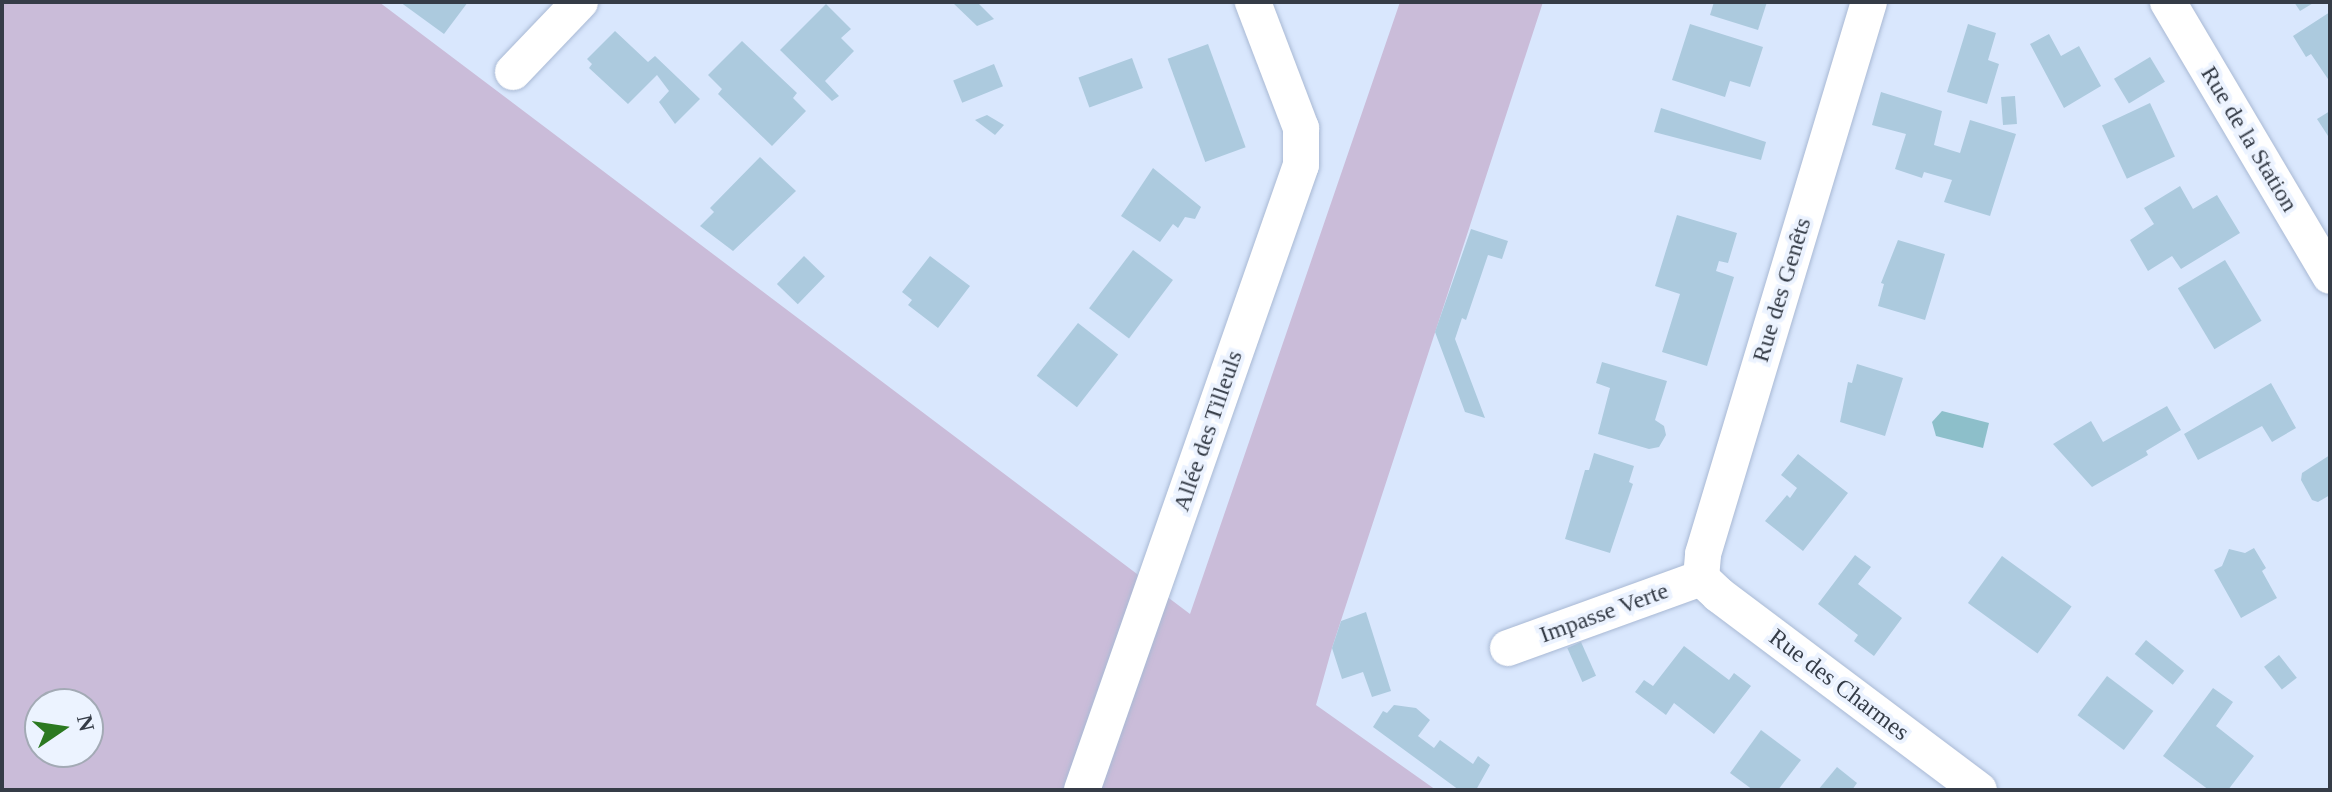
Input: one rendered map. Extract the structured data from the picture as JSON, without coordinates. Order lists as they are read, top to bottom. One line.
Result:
{"streets":{"street":["Rue de la Station","Rue des Genêts","Allée des Tilleuls","Impasse Verte","Rue des Charmes"]},"crossings":[["Rue des Genêts","Impasse Verte"],["Rue des Genêts","Rue des Charmes"],["Impasse Verte","Rue des Charmes"]],"north":"right"}
